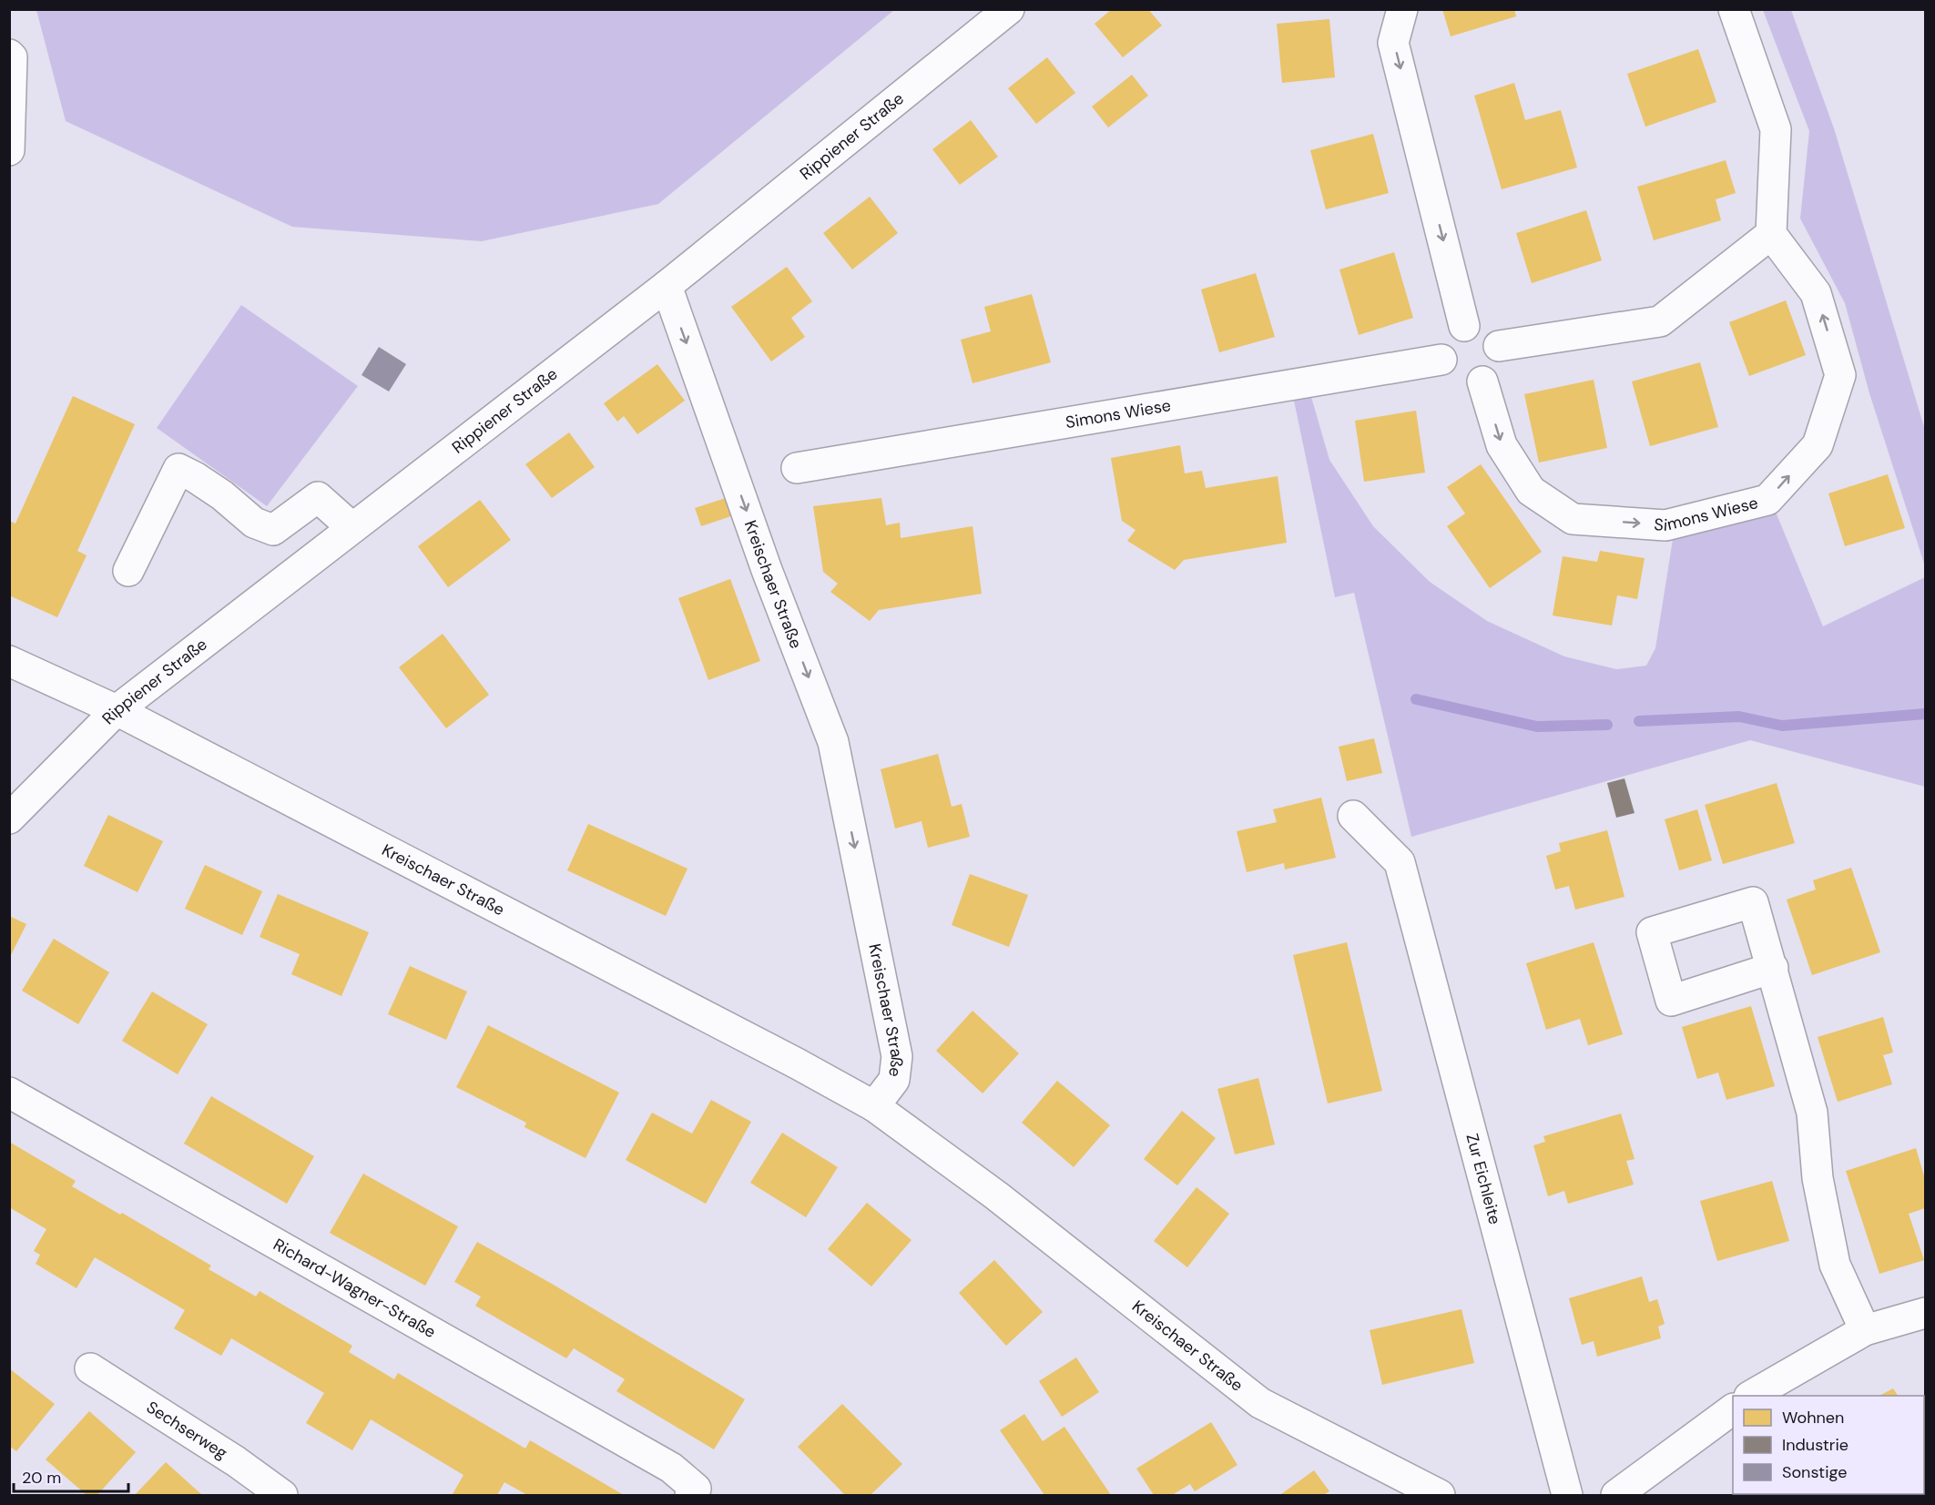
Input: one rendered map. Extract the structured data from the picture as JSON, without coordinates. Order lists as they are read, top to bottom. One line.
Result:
{"streets":{"street":["Rippiener Straße","Simons Wiese","Kreischaer Straße","Zur Eichleite","Richard-Wagner-Straße","Sechserweg"]},"crossings":[["Rippiener Straße","Kreischaer Straße"]],"legend":["Wohnen","Industrie","Sonstige"],"scale_bar":"20 m"}
